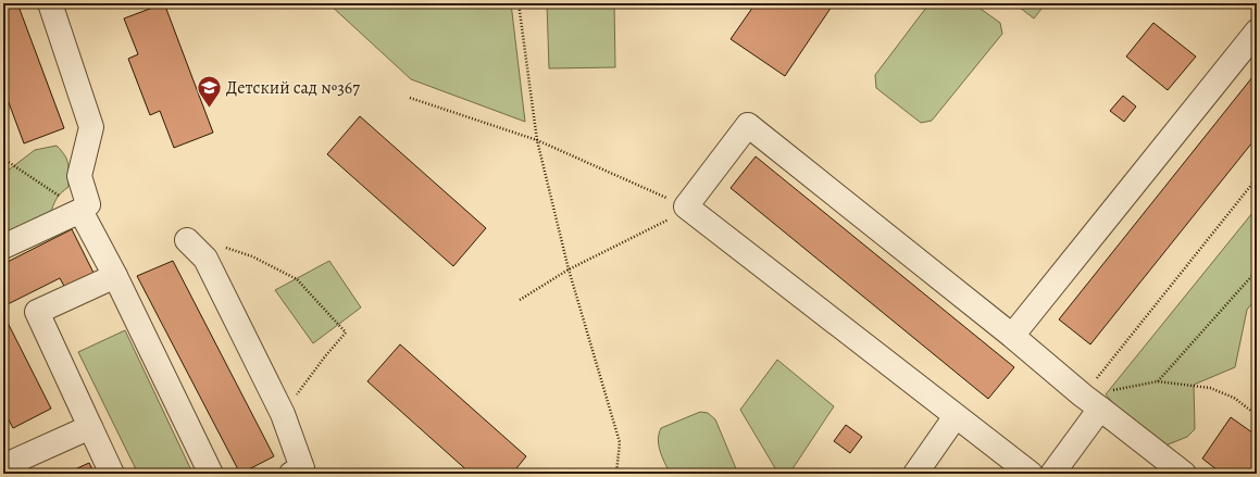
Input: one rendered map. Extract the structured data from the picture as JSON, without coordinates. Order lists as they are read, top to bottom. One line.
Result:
{"places":{"school or university":["Детский сад №367"]}}
